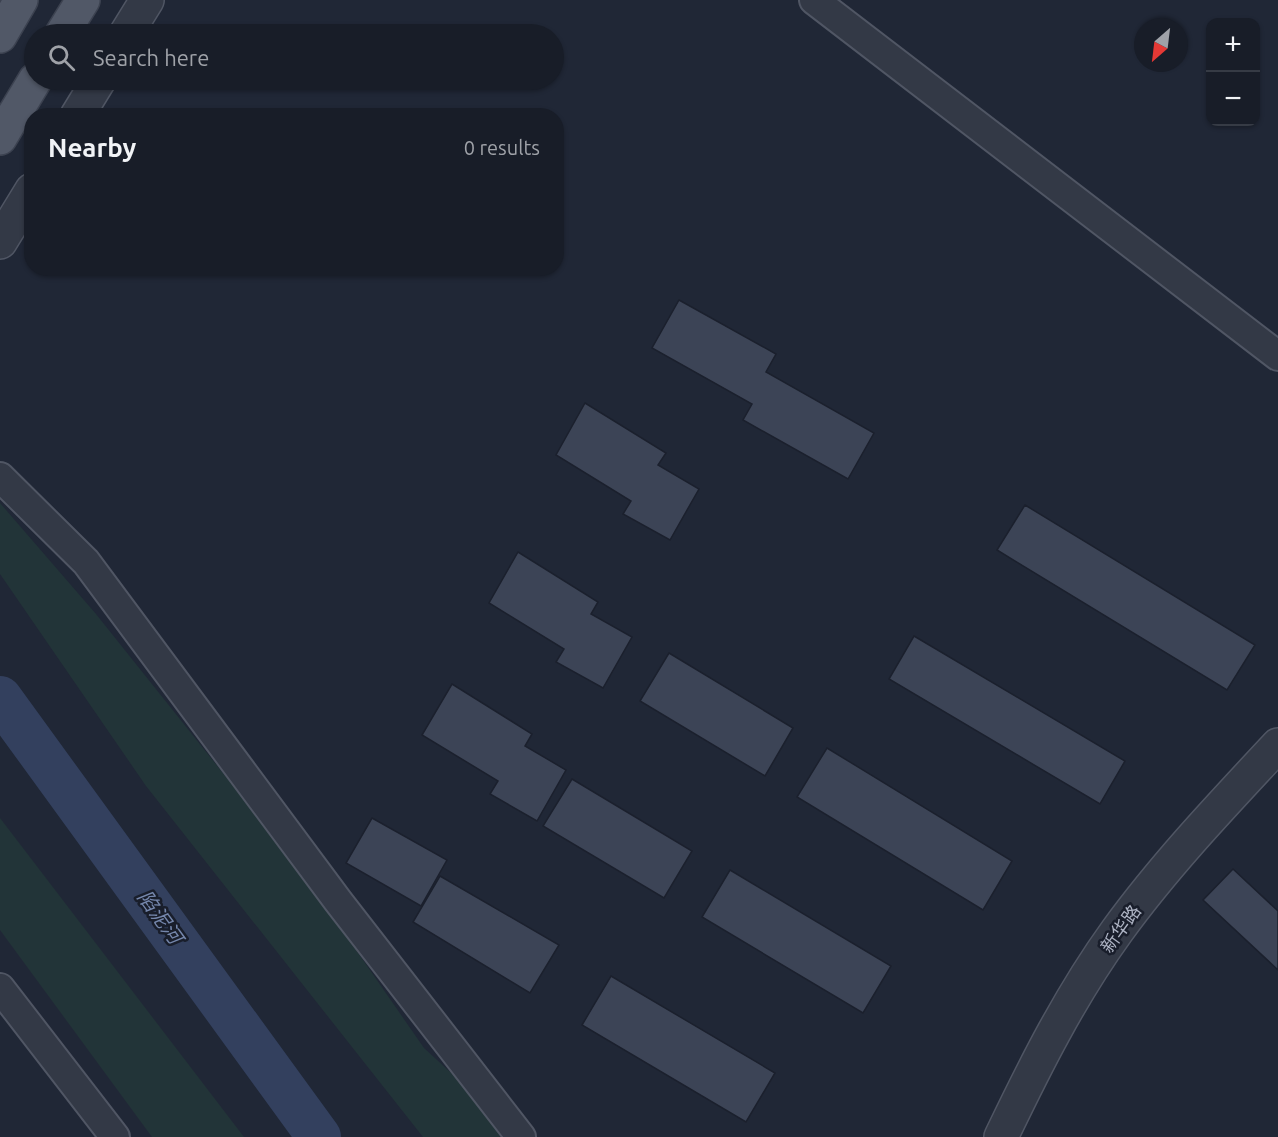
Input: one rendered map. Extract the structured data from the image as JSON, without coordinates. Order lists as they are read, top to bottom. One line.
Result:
{"streets":{"street":["新华路"]},"water":["陷泥河"],"north":"bottom left","page":{"map_buttons":["+","−"],"search":"Search here","heading":["Nearby","0 results"]}}
